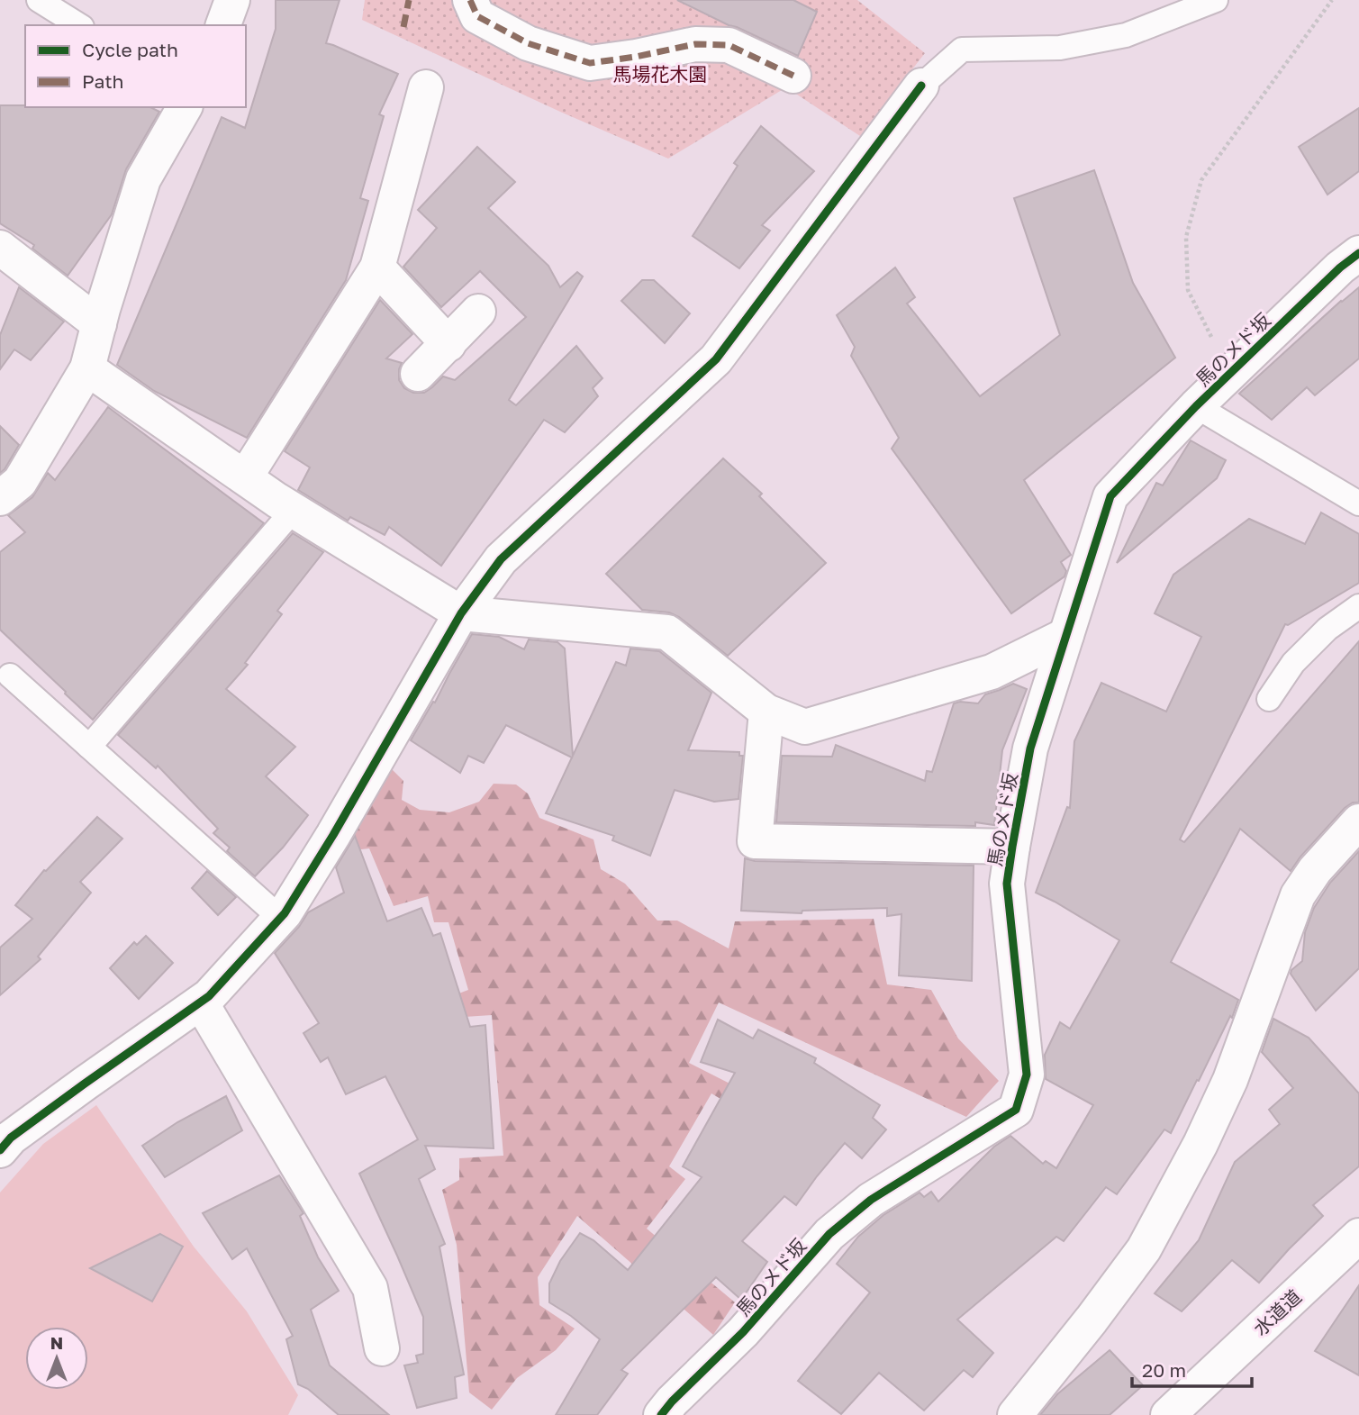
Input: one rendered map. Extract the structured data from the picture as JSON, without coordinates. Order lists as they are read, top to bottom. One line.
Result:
{"streets":{"street":["馬のメド坂","水道道"]},"parks":["馬場花木園"],"legend":["Cycle path","Path"],"scale_bar":"20 m","north":"top"}
